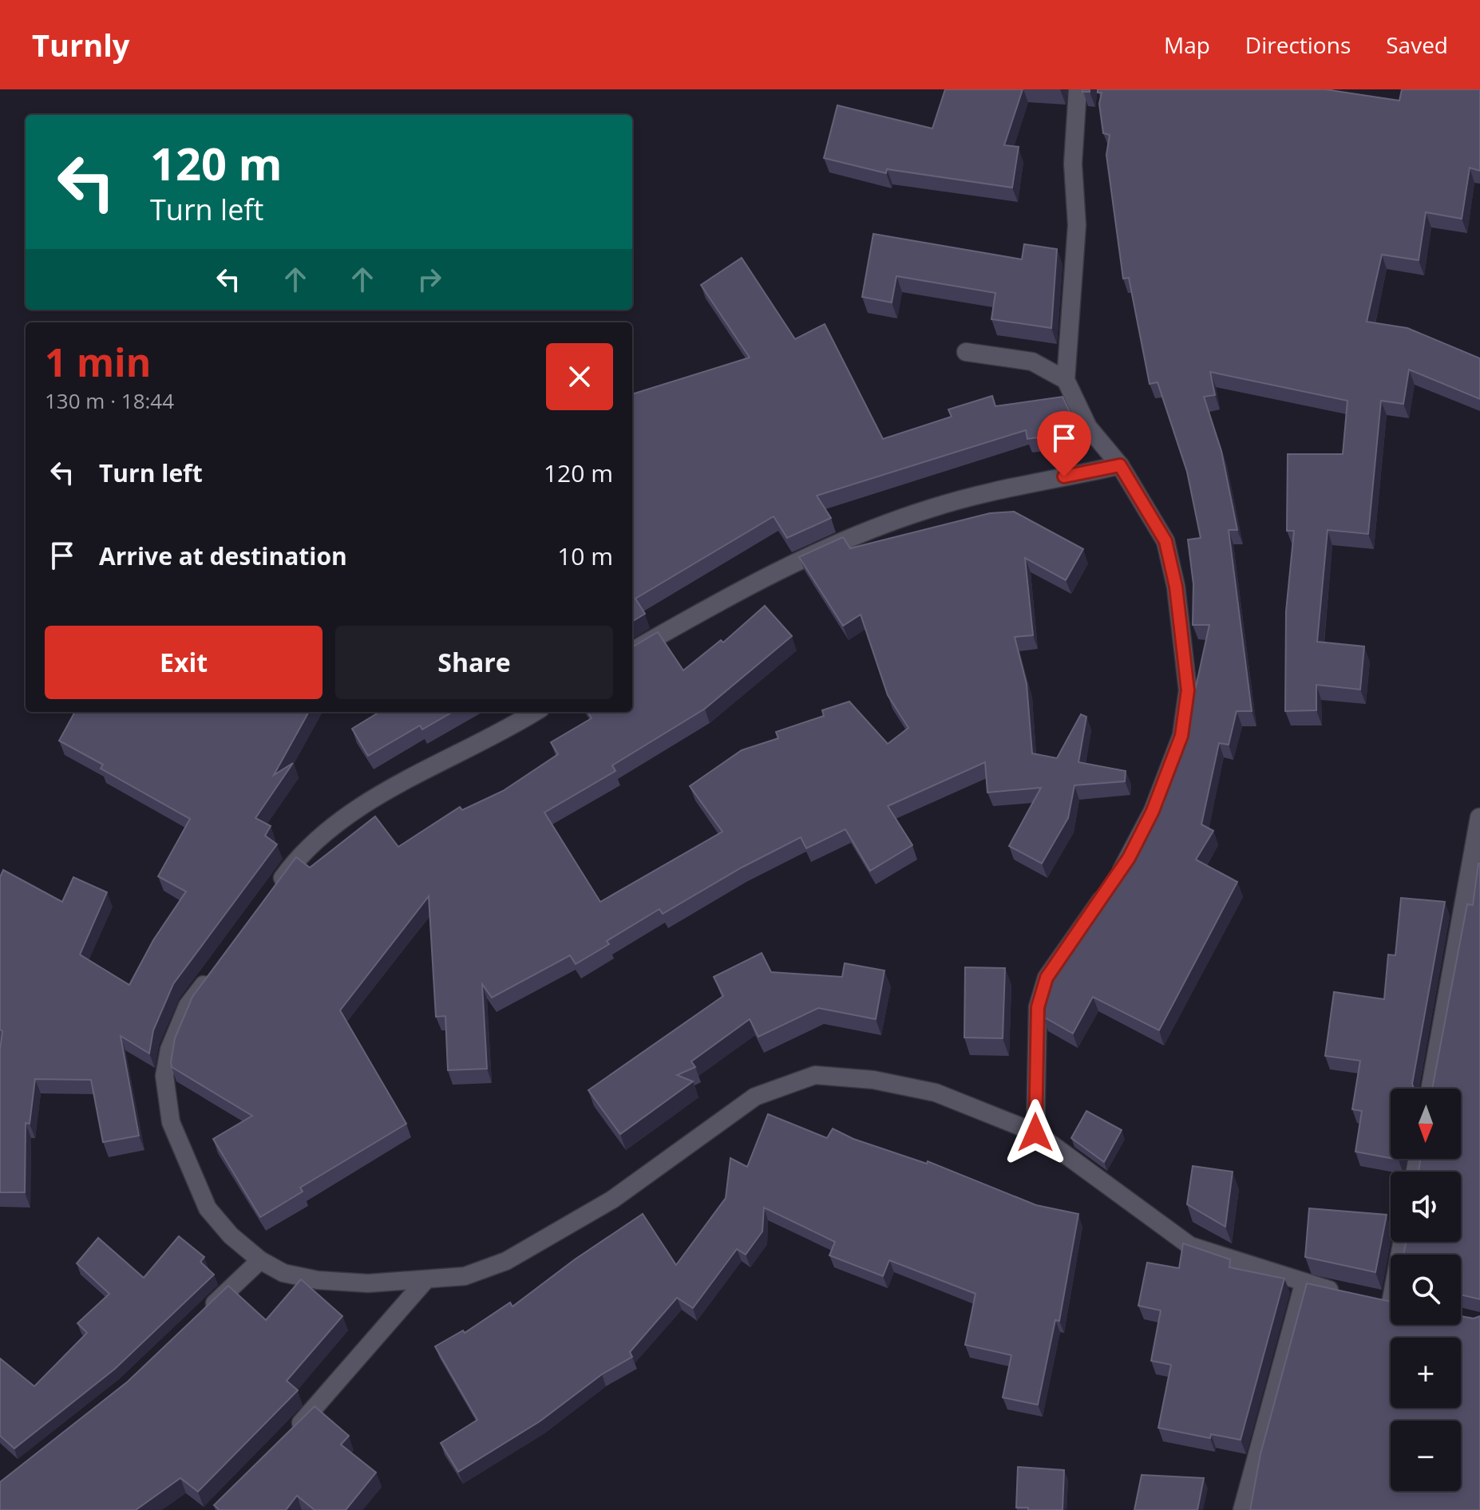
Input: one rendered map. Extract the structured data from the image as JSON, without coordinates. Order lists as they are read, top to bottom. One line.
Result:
{"north":"bottom","page":{"header":"Turnly","nav":["Map","Directions","Saved"],"turn":["120 m","Turn left"],"heading":["1 min","130 m · 18:44"],"list":[{"name":"Turn left","value":"120 m"},{"name":"Arrive at destination","value":"10 m"}],"buttons":["Exit","Share"],"map_buttons":["+","−"]}}
